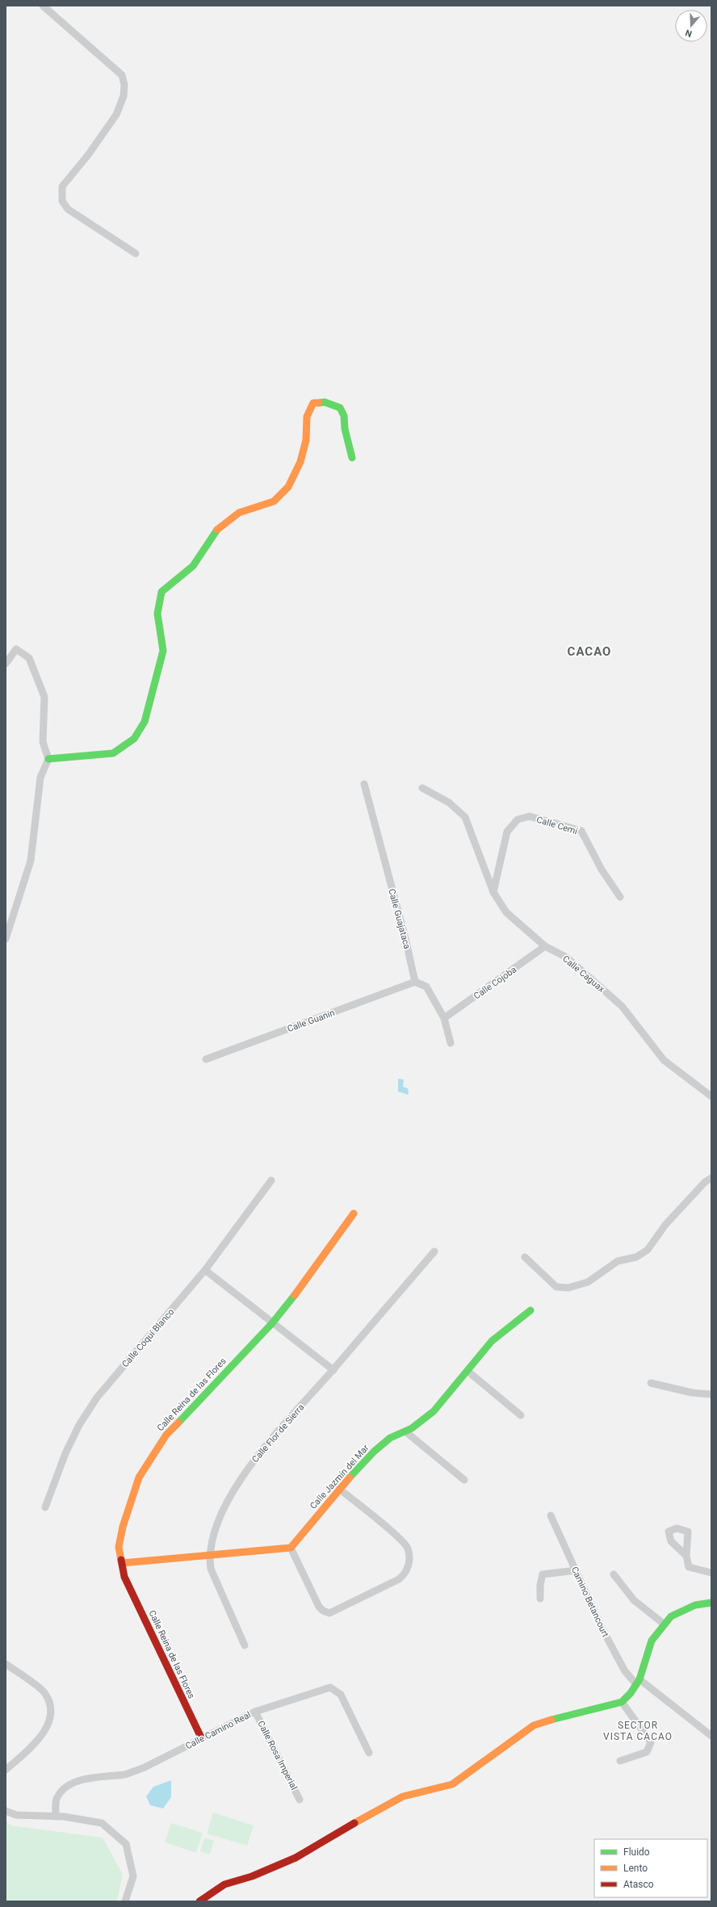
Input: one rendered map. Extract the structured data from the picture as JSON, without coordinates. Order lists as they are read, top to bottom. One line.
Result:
{"streets":{"street":["Calle Cemí","Calle Guajataca","Calle Caguax","Calle Cojoba","Calle Guanín","Calle Coquí Blanco","Calle Reina de las Flores","Calle Flor de Sierra","Calle Jazmín del Mar","Camino Betancourt","Calle Camino Real","Calle Rosa Imperial"]},"crossings":[["Calle Cemí","Calle Caguax"],["Calle Guajataca","Calle Guanín"],["Calle Caguax","Calle Cojoba"],["Calle Reina de las Flores","Calle Camino Real"],["Calle Camino Real","Calle Rosa Imperial"]],"districts":["CACAO","SECTOR VISTA CACAO"],"legend":["Fluido","Lento","Atasco"],"north":"bottom"}
